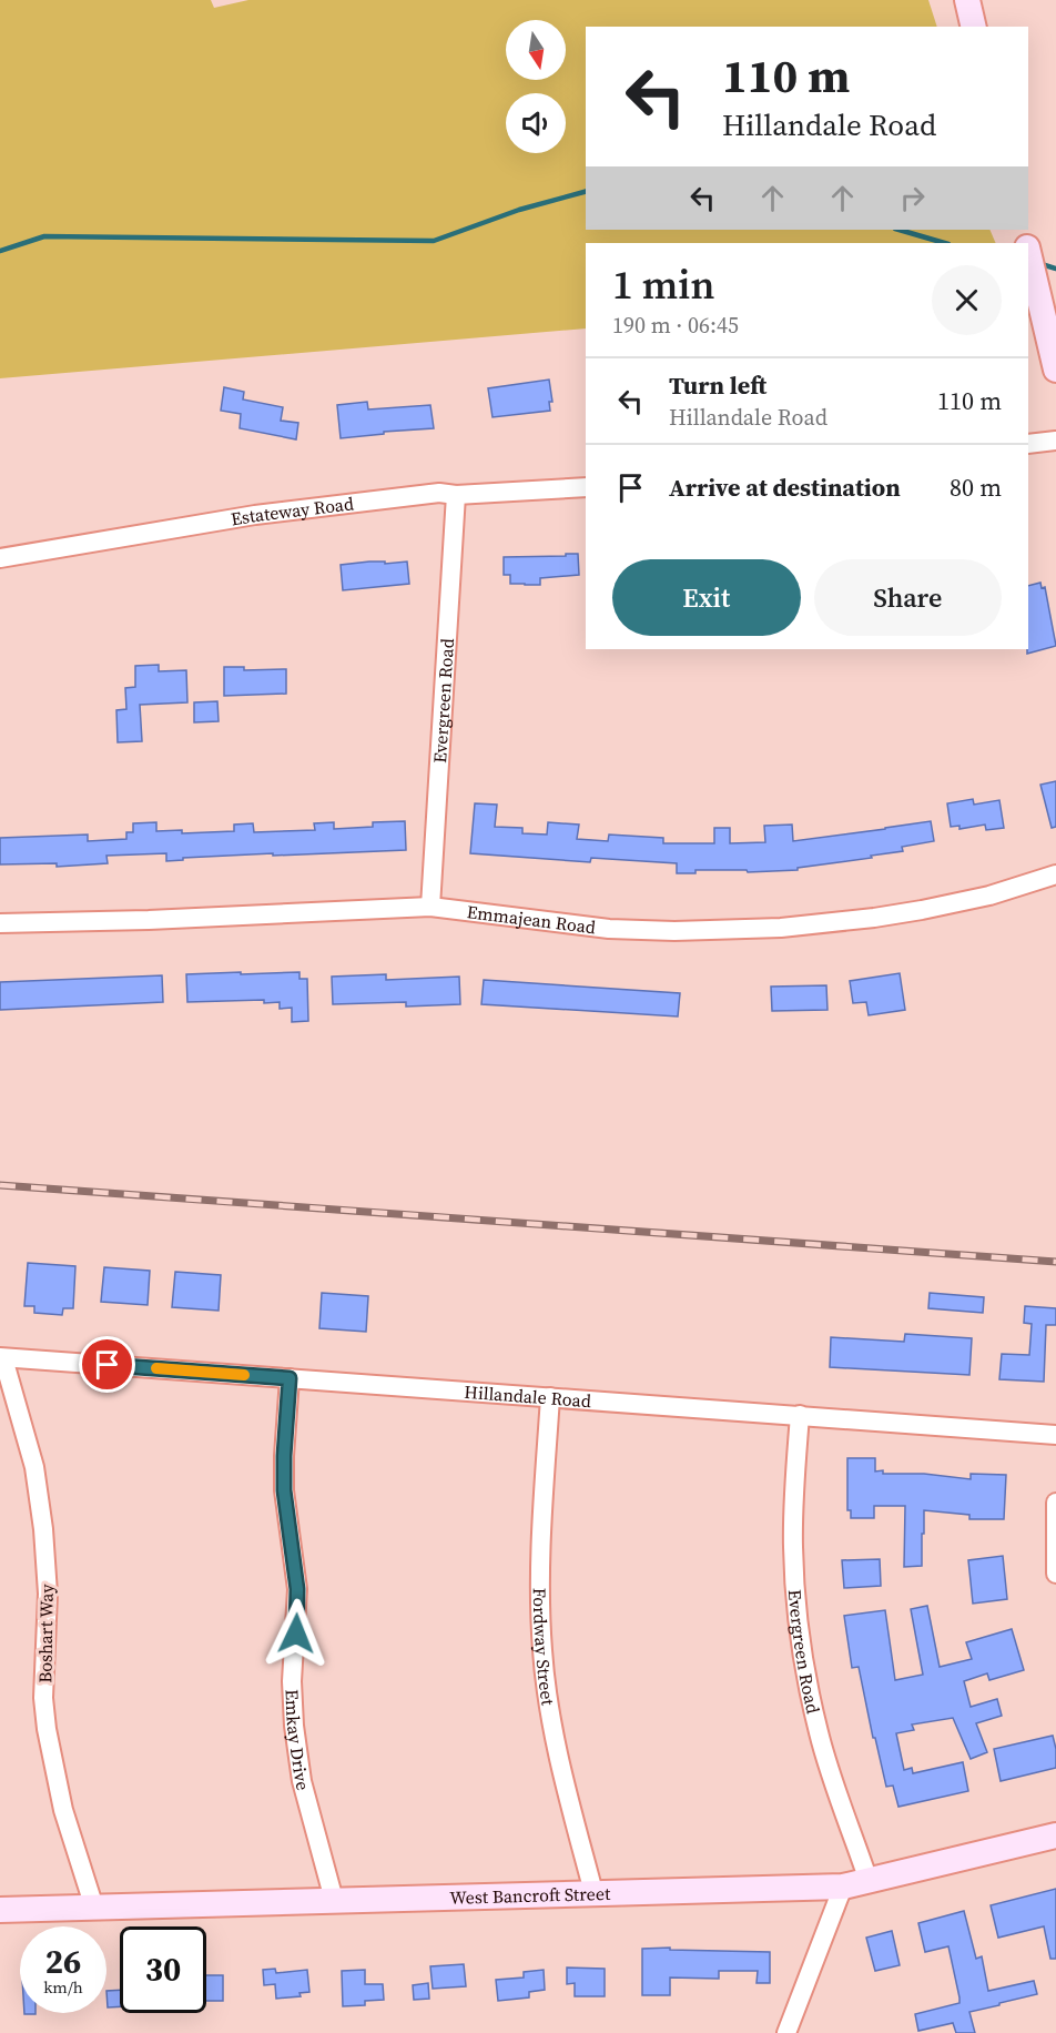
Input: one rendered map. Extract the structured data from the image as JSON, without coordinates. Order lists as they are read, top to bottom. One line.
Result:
{"streets":{"main road":["West Bancroft Street"],"street":["Estateway Road","Evergreen Road","Emmajean Road","Hillandale Road","Boshart Way","Fordway Street","Emkay Drive"]},"crossings":[["Estateway Road","Evergreen Road"],["Evergreen Road","Emmajean Road"],["Evergreen Road","Hillandale Road"],["Evergreen Road","West Bancroft Street"],["Hillandale Road","Boshart Way"],["Hillandale Road","Fordway Street"],["Hillandale Road","Emkay Drive"],["Boshart Way","West Bancroft Street"],["Fordway Street","West Bancroft Street"],["Emkay Drive","West Bancroft Street"]],"north":"bottom","page":{"turn":["110 m","Hillandale Road"],"heading":["1 min","190 m · 06:45"],"list":[{"name":"Turn left","note":"Hillandale Road","value":"110 m"},{"name":"Arrive at destination","value":"80 m"}],"buttons":["Exit","Share"],"speed":"26 km/h","limit":"30"}}
